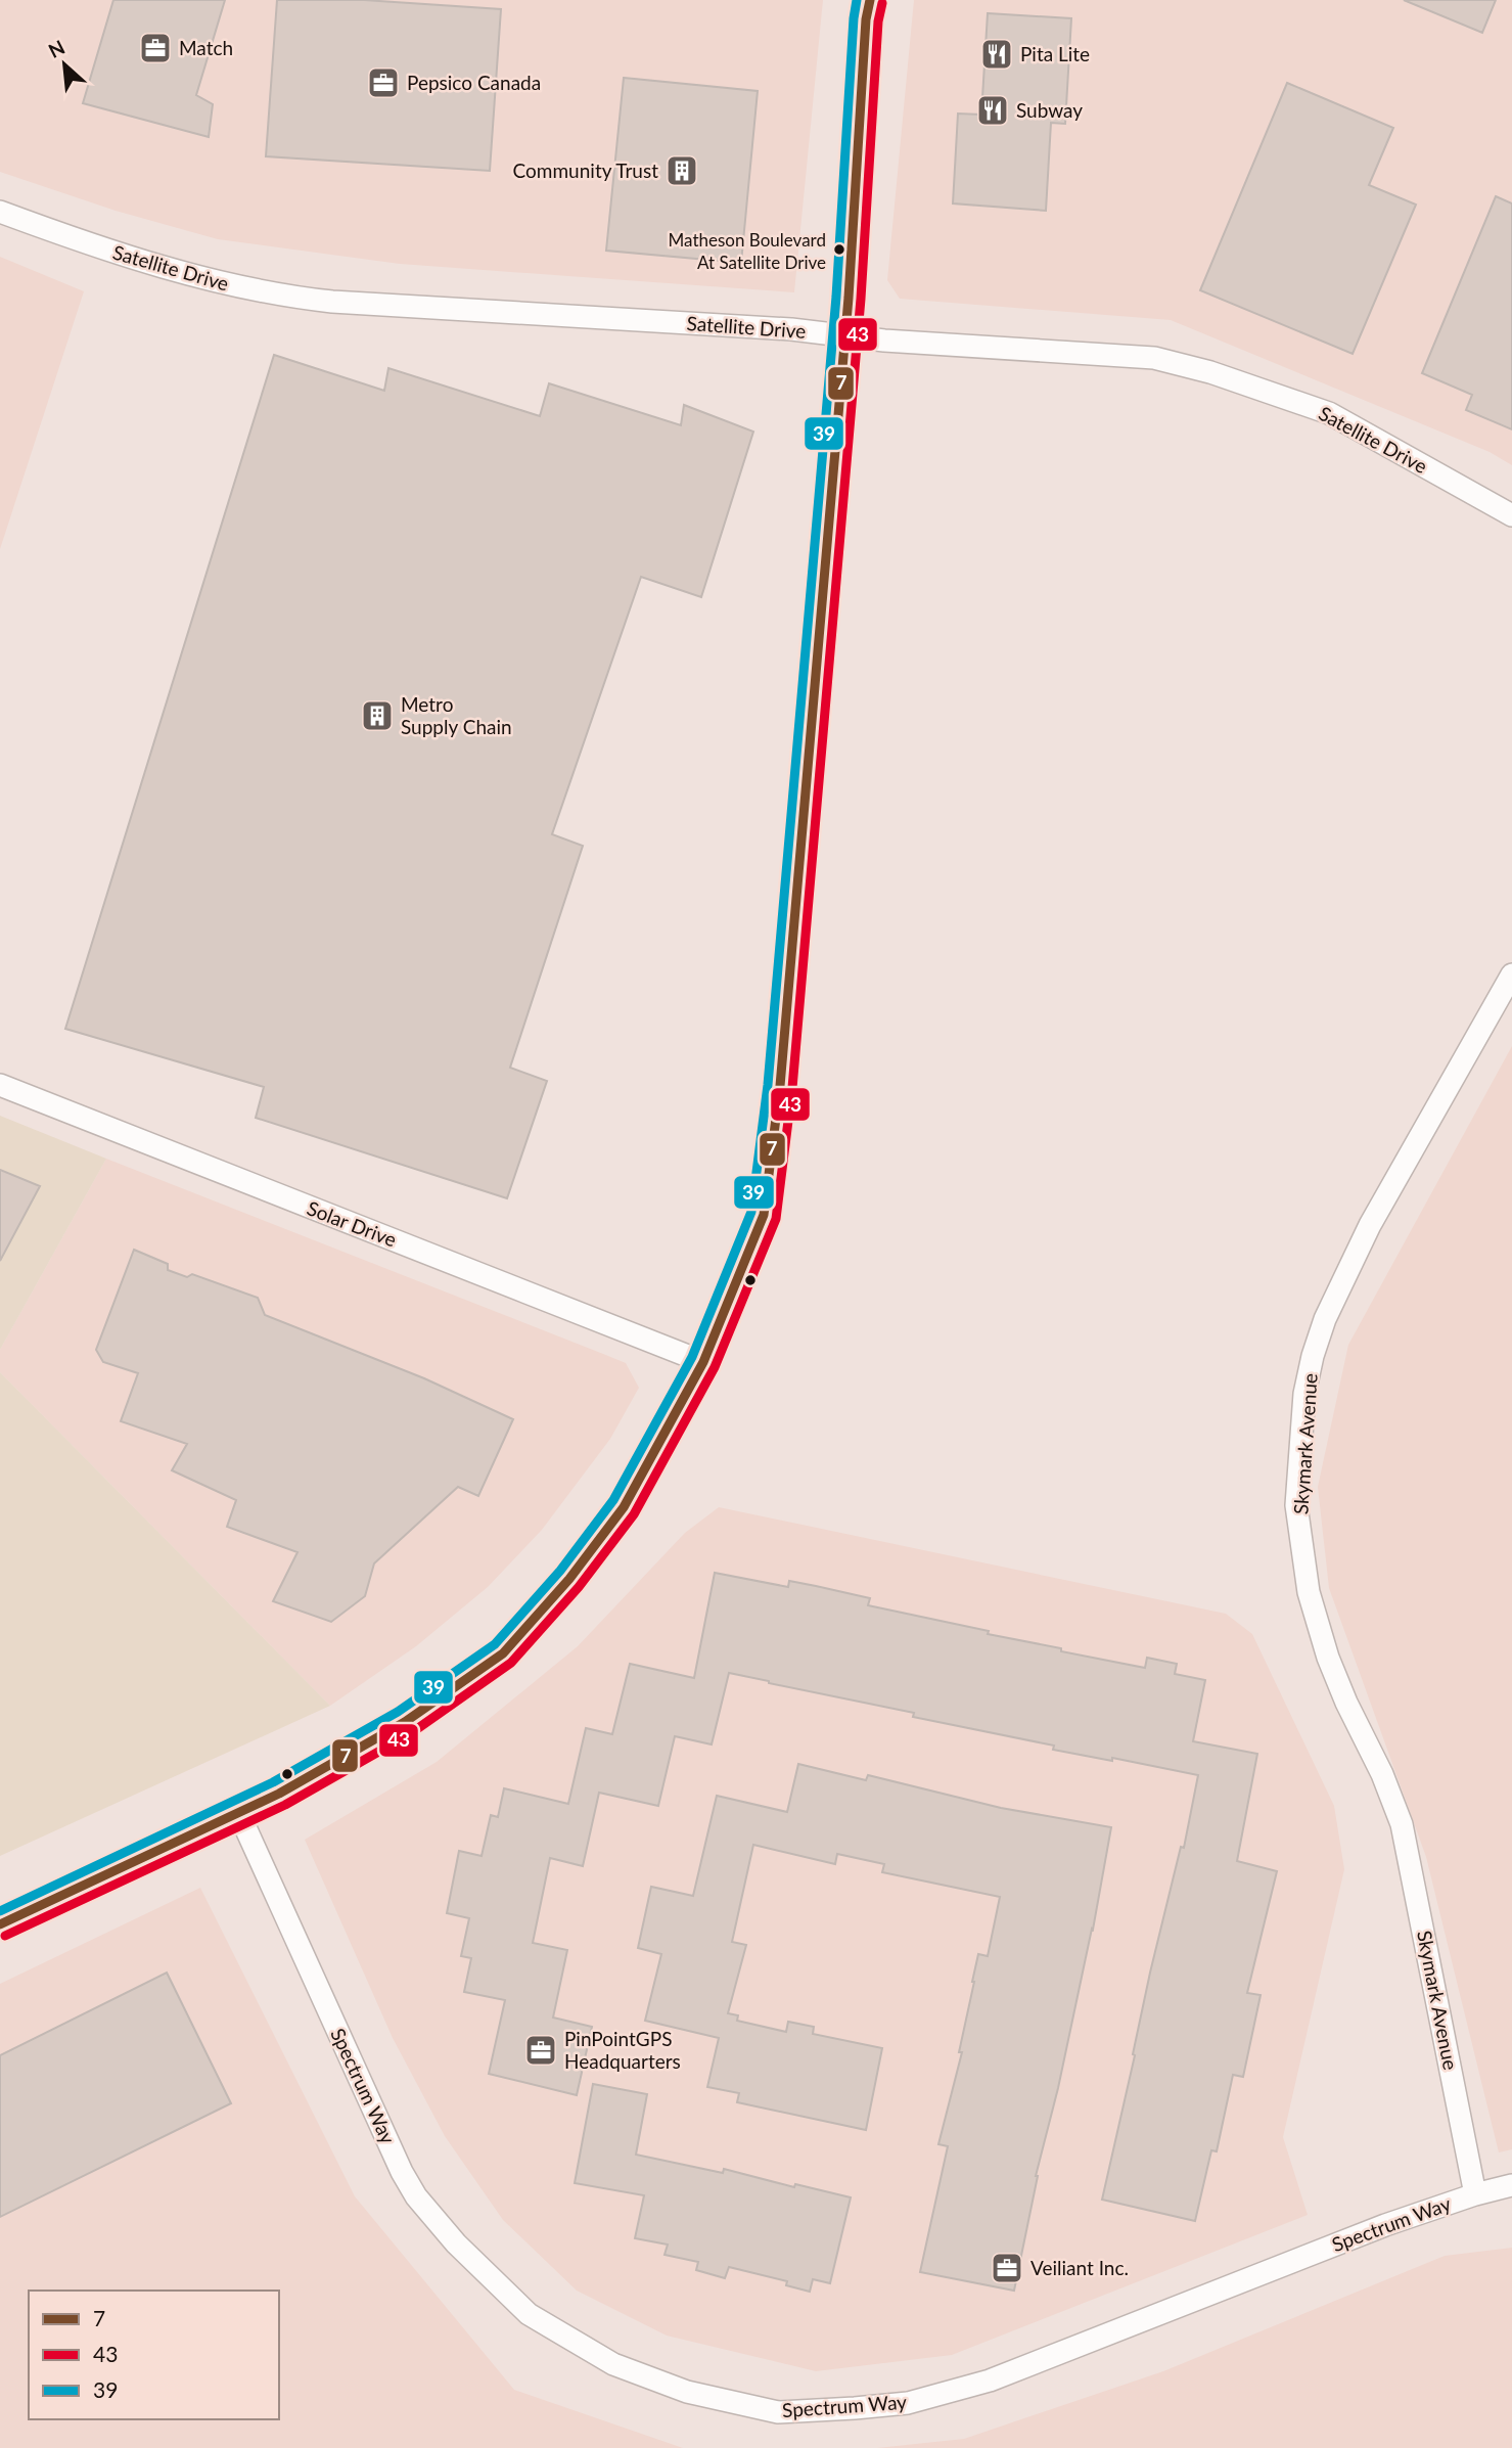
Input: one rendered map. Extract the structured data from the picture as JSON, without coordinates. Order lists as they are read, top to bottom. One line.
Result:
{"streets":{"street":["Satellite Drive","Solar Drive","Skymark Avenue","Spectrum Way"]},"crossings":[["Skymark Avenue","Spectrum Way"]],"places":{"office":["Match","Pepsico Canada","PinPointGPS Headquarters","Veiliant Inc."],"restaurant":["Pita Lite","Subway"],"building":["Community Trust","Metro Supply Chain"],"other":["Matheson Boulevard At Satellite Drive"]},"lines":["transit line 7","transit line 39","transit line 43"],"legend":["7","43","39"],"north":"top left"}
